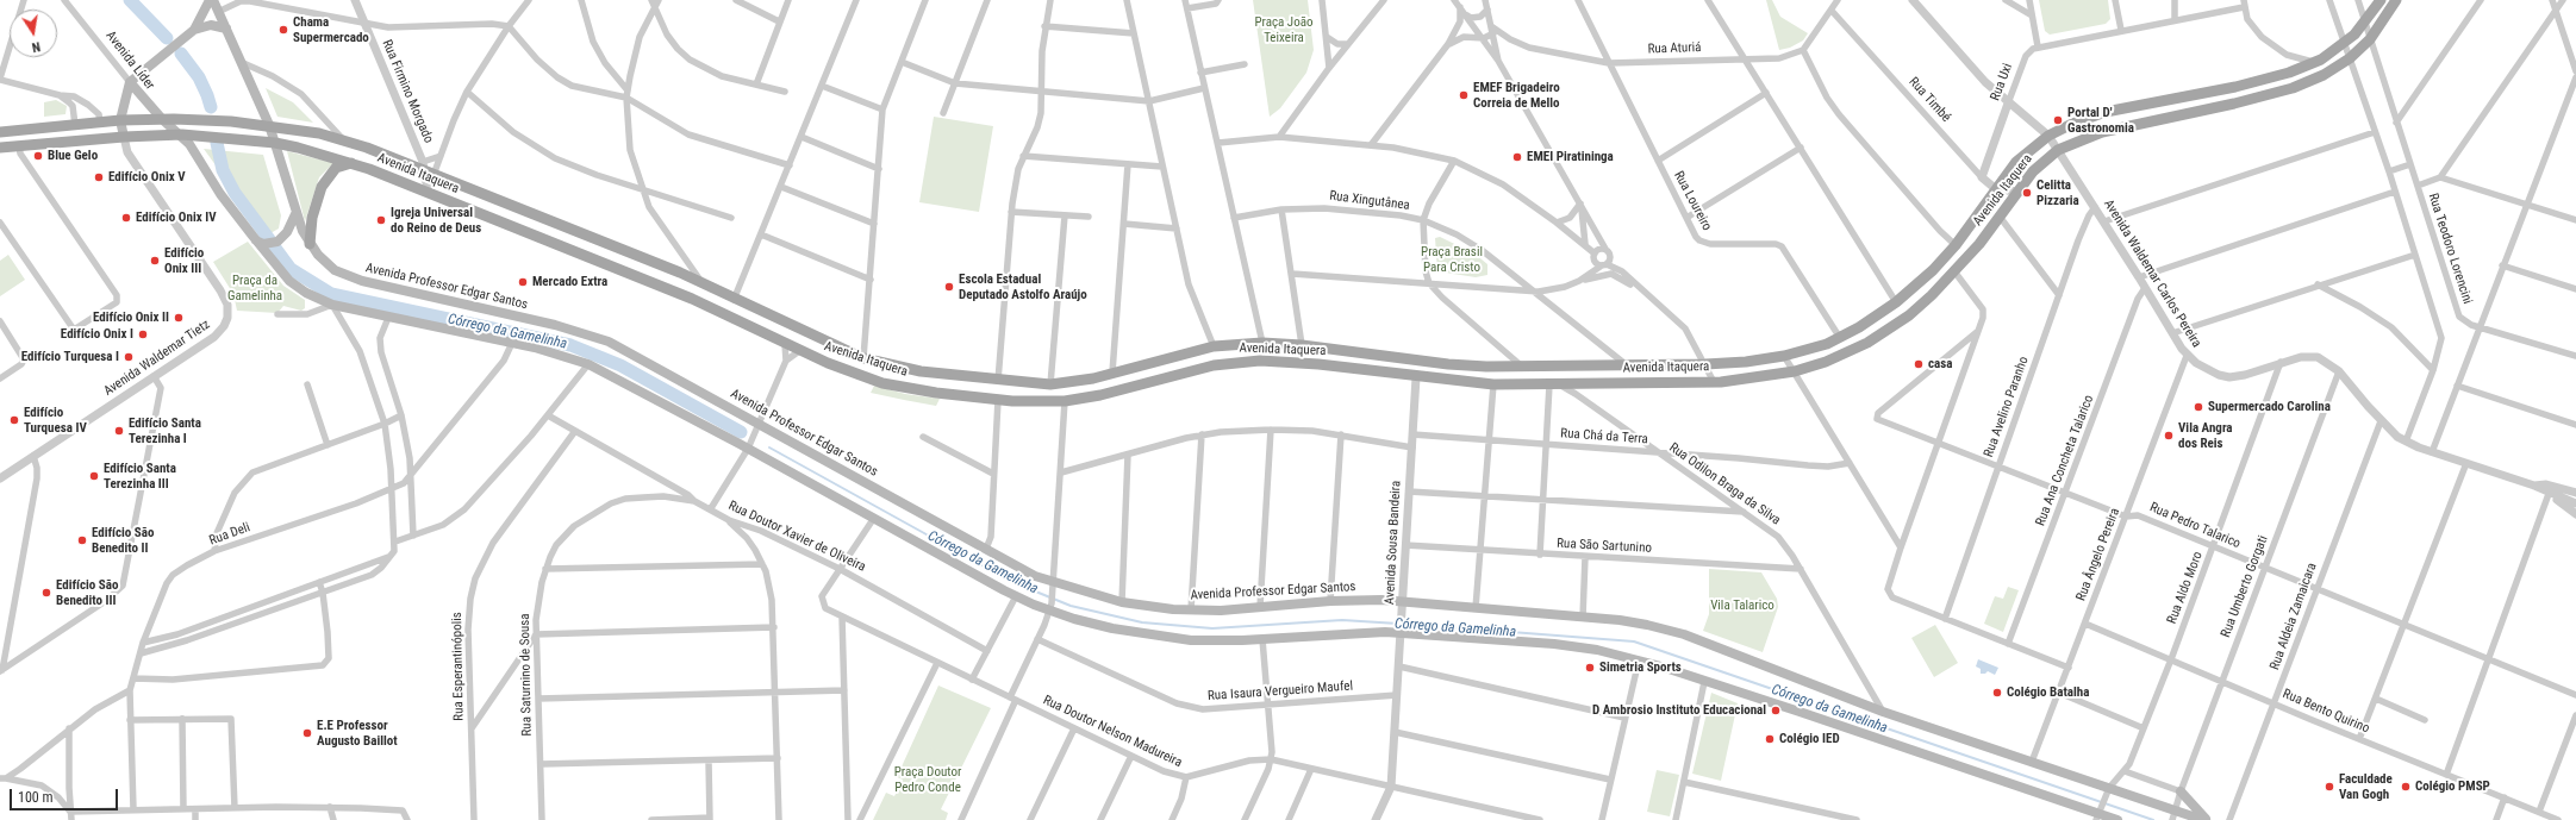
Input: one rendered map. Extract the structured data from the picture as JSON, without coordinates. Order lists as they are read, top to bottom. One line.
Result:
{"streets":{"main road":["Avenida Líder","Avenida Itaquera","Avenida Professor Edgar Santos","Avenida Waldemar Tietz"],"street":["Rua Aturiá","Rua Uxi","Rua Firmino Morgado","Rua Timbé","Rua Xingutânea","Rua Loureiro","Rua Teodoro Lorencini","Avenida Waldemar Carlos Pereira","Rua Avelino Paranho","Rua Chá da Terra","Rua Ana Concheta Talarico","Rua Odilon Braga da Silva","Rua Pedro Talarico","Rua Deli","Rua Doutor Xavier de Oliveira","Avenida Sousa Bandeira","Rua São Sartunino","Rua Ângelo Pereira","Rua Umberto Gorgati","Rua Aldo Moro","Rua Aldeia Zamaicara","Rua Esperantinópolis","Rua Saturnino de Sousa","Rua Isaura Vergueiro Maufel","Rua Bento Quirino","Rua Doutor Nelson Madureira"]},"crossings":[["Rua Aturiá","Rua Loureiro"],["Avenida Líder","Avenida Itaquera"],["Rua Uxi","Rua Timbé"],["Rua Uxi","Avenida Waldemar Carlos Pereira"],["Rua Firmino Morgado","Avenida Itaquera"],["Rua Timbé","Avenida Itaquera"],["Avenida Itaquera","Rua Xingutânea"],["Avenida Itaquera","Rua Loureiro"],["Avenida Itaquera","Rua Teodoro Lorencini"],["Avenida Itaquera","Avenida Waldemar Carlos Pereira"],["Avenida Itaquera","Avenida Professor Edgar Santos"],["Avenida Itaquera","Avenida Waldemar Tietz"],["Avenida Itaquera","Rua Odilon Braga da Silva"],["Avenida Itaquera","Avenida Sousa Bandeira"],["Avenida Waldemar Carlos Pereira","Rua Avelino Paranho"],["Avenida Waldemar Carlos Pereira","Rua Ana Concheta Talarico"],["Avenida Waldemar Carlos Pereira","Rua Ângelo Pereira"],["Avenida Waldemar Carlos Pereira","Rua Umberto Gorgati"],["Avenida Waldemar Carlos Pereira","Rua Aldo Moro"],["Avenida Waldemar Carlos Pereira","Rua Aldeia Zamaicara"],["Avenida Professor Edgar Santos","Rua Odilon Braga da Silva"],["Avenida Professor Edgar Santos","Avenida Sousa Bandeira"],["Avenida Professor Edgar Santos","Rua Ângelo Pereira"],["Avenida Professor Edgar Santos","Rua Umberto Gorgati"],["Avenida Professor Edgar Santos","Rua Aldo Moro"],["Rua Avelino Paranho","Rua Pedro Talarico"],["Rua Chá da Terra","Rua Odilon Braga da Silva"],["Rua Chá da Terra","Avenida Sousa Bandeira"],["Rua Ana Concheta Talarico","Rua Pedro Talarico"],["Rua Odilon Braga da Silva","Rua São Sartunino"],["Rua Pedro Talarico","Rua Ângelo Pereira"],["Rua Pedro Talarico","Rua Umberto Gorgati"],["Rua Pedro Talarico","Rua Aldo Moro"],["Rua Pedro Talarico","Rua Aldeia Zamaicara"],["Rua Doutor Xavier de Oliveira","Rua Esperantinópolis"],["Rua Doutor Xavier de Oliveira","Rua Saturnino de Sousa"],["Rua Doutor Xavier de Oliveira","Rua Doutor Nelson Madureira"],["Avenida Sousa Bandeira","Rua São Sartunino"],["Avenida Sousa Bandeira","Rua Isaura Vergueiro Maufel"],["Avenida Sousa Bandeira","Rua Doutor Nelson Madureira"],["Rua Ângelo Pereira","Rua Bento Quirino"],["Rua Umberto Gorgati","Rua Bento Quirino"],["Rua Aldo Moro","Rua Bento Quirino"],["Rua Aldeia Zamaicara","Rua Bento Quirino"]],"water":["Córrego da Gamelinha"],"parks":["Praça João Teixeira","Praça Brasil Para Cristo","Praça da Gamelinha","Vila Talarico","Praça Doutor Pedro Conde"],"places":["Chama Supermercado","EMEF Brigadeiro Correia de Mello","Portal D' Gastronomia","Blue Gelo","EMEI Piratininga","Edifício Onix V","Celitta Pizzaria","Edifício Onix IV","Igreja Universal do Reino de Deus","Edifício Onix III","Mercado Extra","Escola Estadual Deputado Astolfo Araújo","Edifício Onix II","Edifício Onix I","Edifício Turquesa I","casa","Supermercado Carolina","Edifício Turquesa IV","Edifício Santa Terezinha I","Vila Angra dos Reis","Edifício Santa Terezinha III","Edifício São Benedito II","Edifício São Benedito III","Simetria Sports","Colégio Batalha","D Ambrosio Instituto Educacional","E.E Professor Augusto Baillot","Colégio IED","Faculdade Van Gogh","Colégio PMSP"],"scale_bar":"100 m","north":"bottom"}
